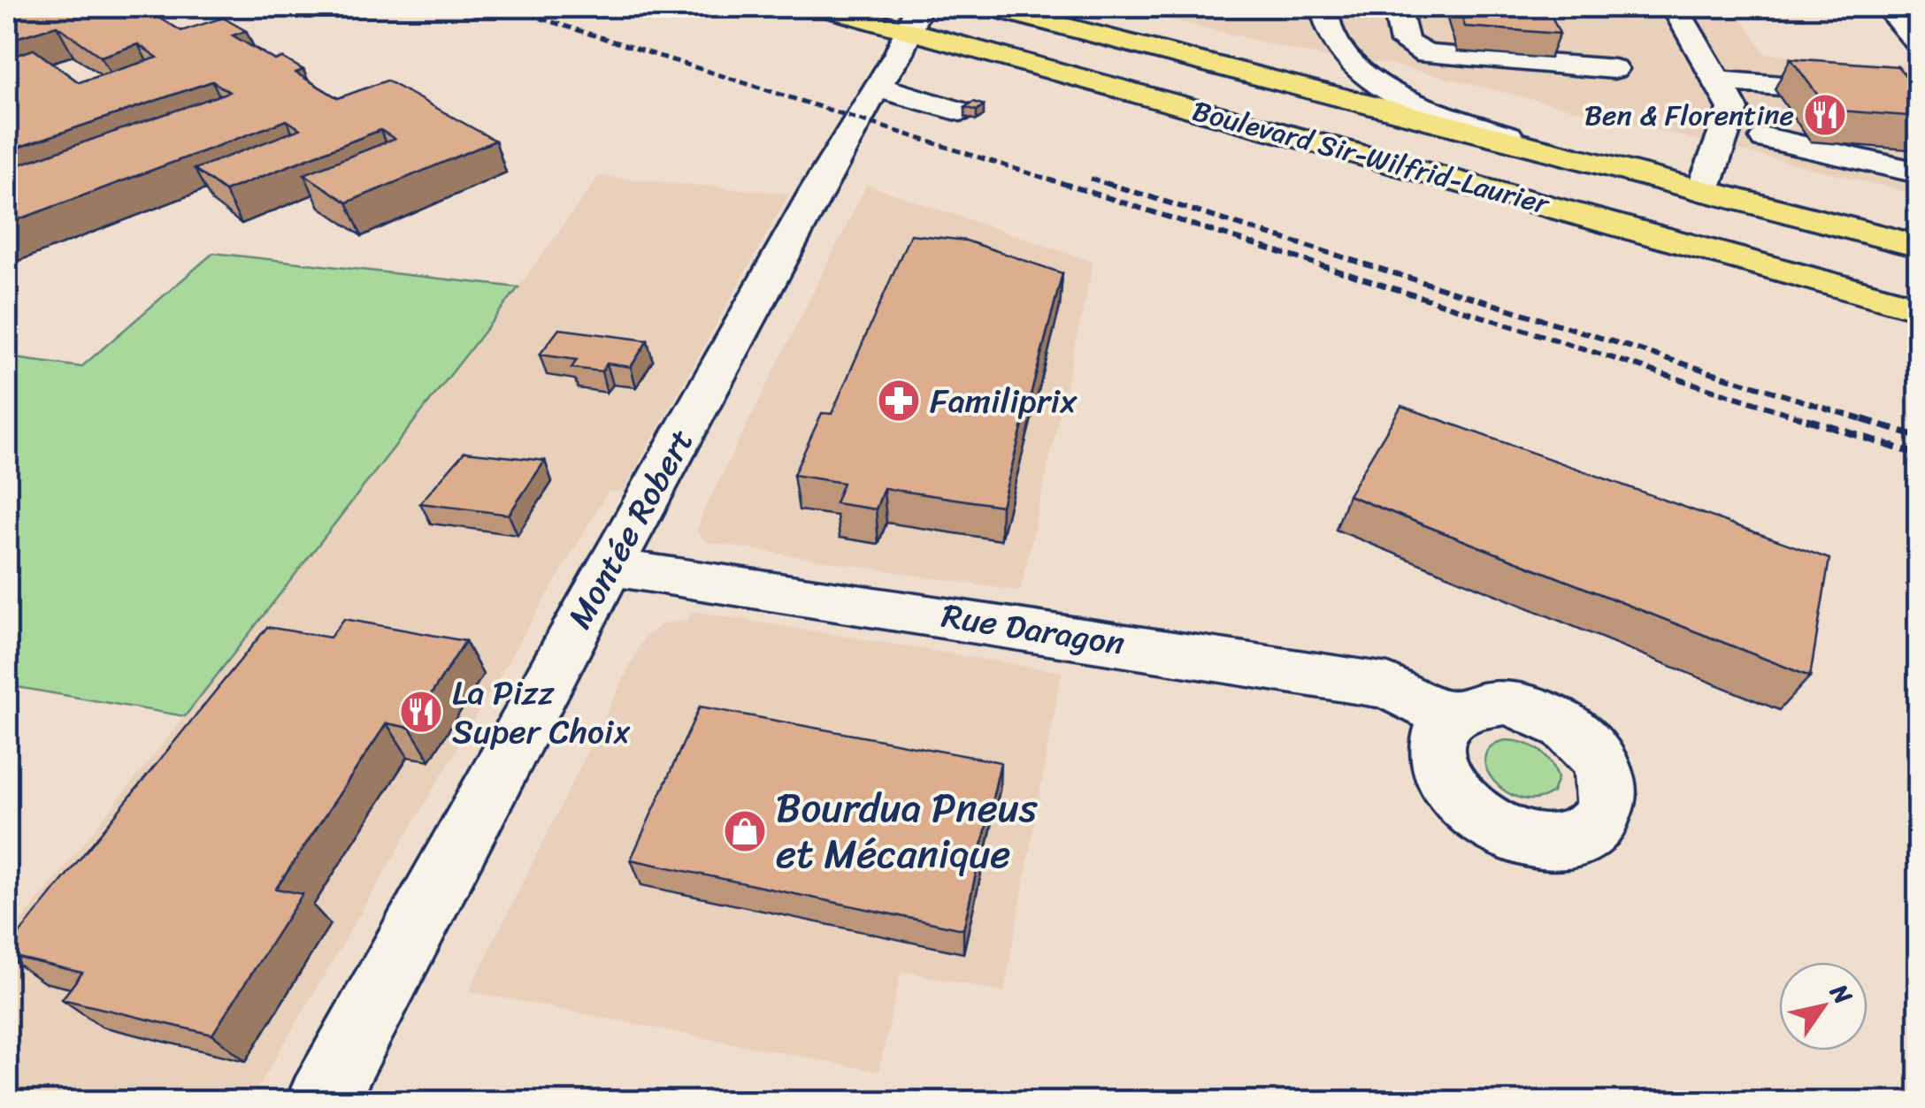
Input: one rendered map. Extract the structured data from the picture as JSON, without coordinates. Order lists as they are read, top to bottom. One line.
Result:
{"streets":{"main road":["Boulevard Sir-Wilfrid-Laurier"],"street":["Montée Robert","Rue Daragon"]},"crossings":[["Boulevard Sir-Wilfrid-Laurier","Montée Robert"],["Montée Robert","Rue Daragon"]],"places":{"restaurant":["Ben & Florentine","La Pizz Super Choix"],"pharmacy":["Familiprix"],"shop":["Bourdua Pneus et Mécanique"]},"north":"top right"}
